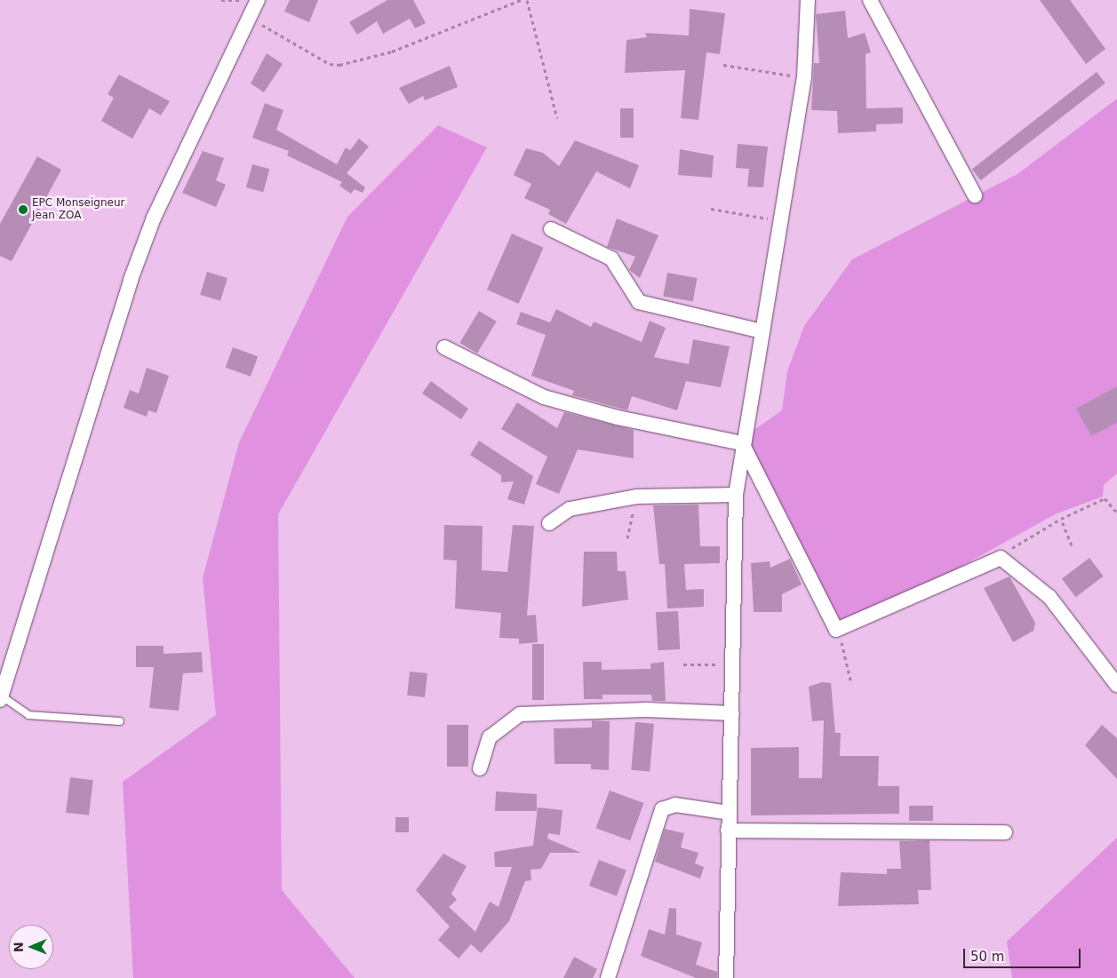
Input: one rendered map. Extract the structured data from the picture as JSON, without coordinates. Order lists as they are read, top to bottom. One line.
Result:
{"places":["EPC Monseigneur Jean ZOA"],"scale_bar":"50 m","north":"left"}
